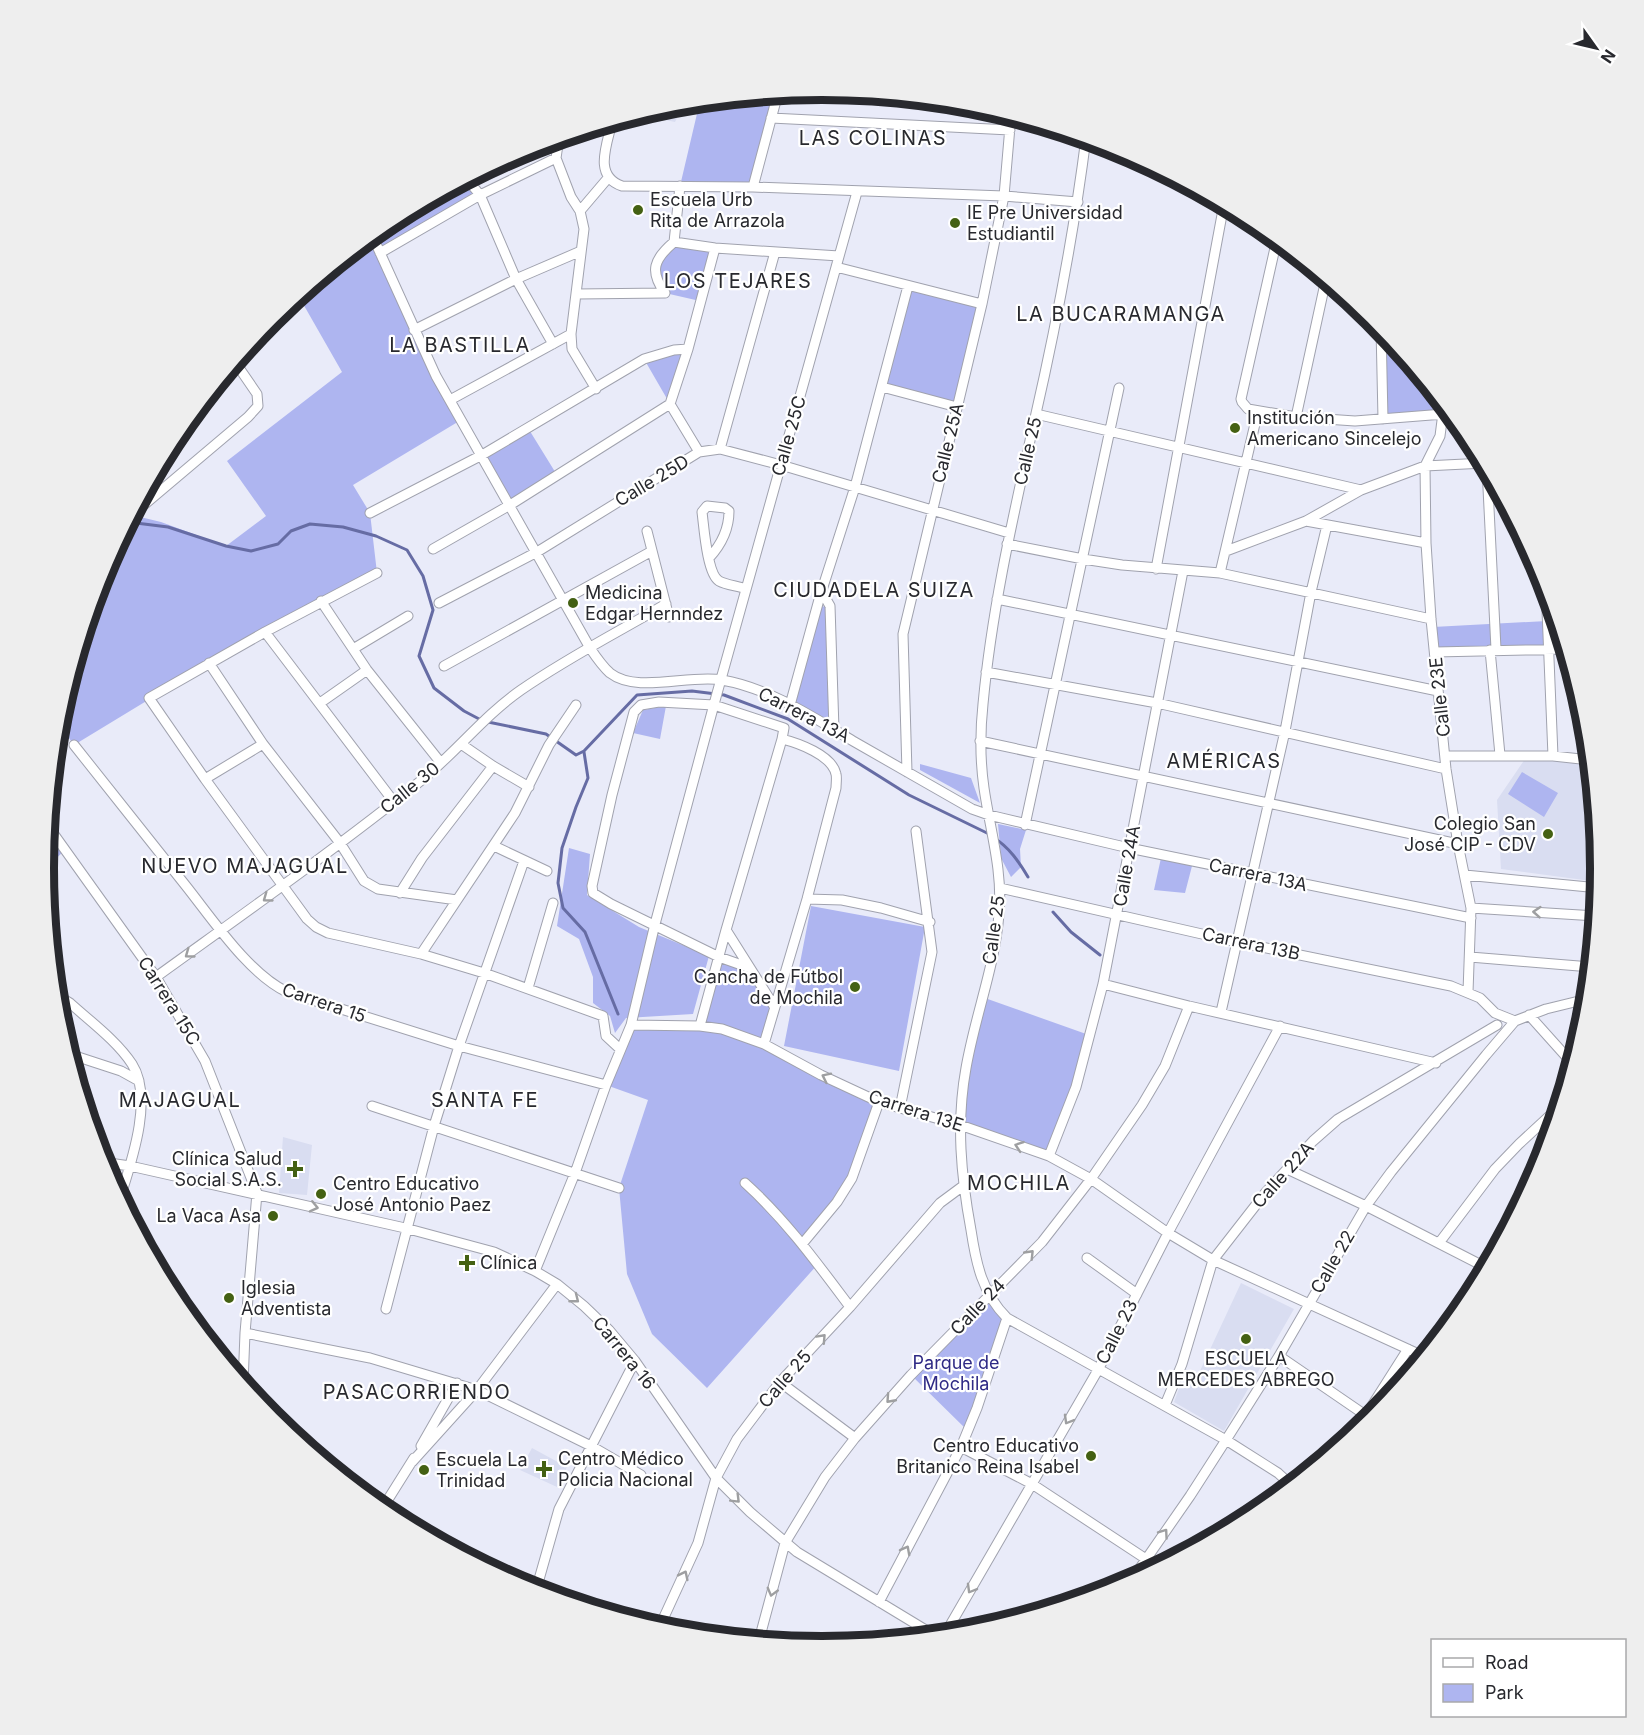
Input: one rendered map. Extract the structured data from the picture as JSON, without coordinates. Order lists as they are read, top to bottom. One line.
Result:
{"streets":{"street":["Calle 25C","Calle 25A","Calle 25","Calle 25D","Calle 23E","Carrera 13A","Calle 30","Calle 24A","Carrera 13B","Carrera 15C","Carrera 15","Carrera 13E","Calle 22A","Calle 22","Calle 24","Calle 23","Carrera 16"]},"crossings":[["Calle 25C","Carrera 13A"],["Calle 25C","Carrera 13E"],["Calle 25A","Carrera 13A"],["Calle 25","Carrera 13A"],["Calle 25","Carrera 13B"],["Calle 25","Carrera 13E"],["Calle 25","Carrera 16"],["Calle 25D","Carrera 13A"],["Calle 23E","Carrera 13A"],["Calle 23E","Carrera 13B"],["Carrera 13A","Calle 30"],["Carrera 13A","Calle 24A"],["Calle 30","Carrera 15C"],["Calle 30","Carrera 15"],["Calle 24A","Carrera 13B"],["Calle 24A","Carrera 13E"],["Carrera 13B","Calle 22"],["Carrera 15C","Carrera 16"],["Carrera 13E","Calle 22A"],["Carrera 13E","Calle 22"],["Carrera 13E","Calle 24"],["Carrera 13E","Calle 23"],["Calle 24","Carrera 16"]],"one_way":["Carrera 16"],"districts":["LAS COLINAS","LOS TEJARES","LA BUCARAMANGA","LA BASTILLA","CIUDADELA SUIZA","AMÉRICAS","NUEVO MAJAGUAL","MAJAGUAL","SANTA FE","MOCHILA","PASACORRIENDO"],"parks":["Parque de Mochila"],"places":{"other":["Escuela Urb Rita de Arrazola","IE Pre Universidad Estudiantil","Institución Americano Sincelejo","Medicina Edgar Hernndez","Colegio San José CIP - CDV","Cancha de Fútbol de Mochila","Centro Educativo José Antonio Paez","La Vaca Asa","Iglesia Adventista","ESCUELA MERCEDES ABREGO","Centro Educativo Britanico Reina Isabel","Escuela La Trinidad"],"health":["Clínica Salud Social S.A.S.","Clínica","Centro Médico Policia Nacional"]},"legend":["Road","Park"],"north":"bottom right"}
